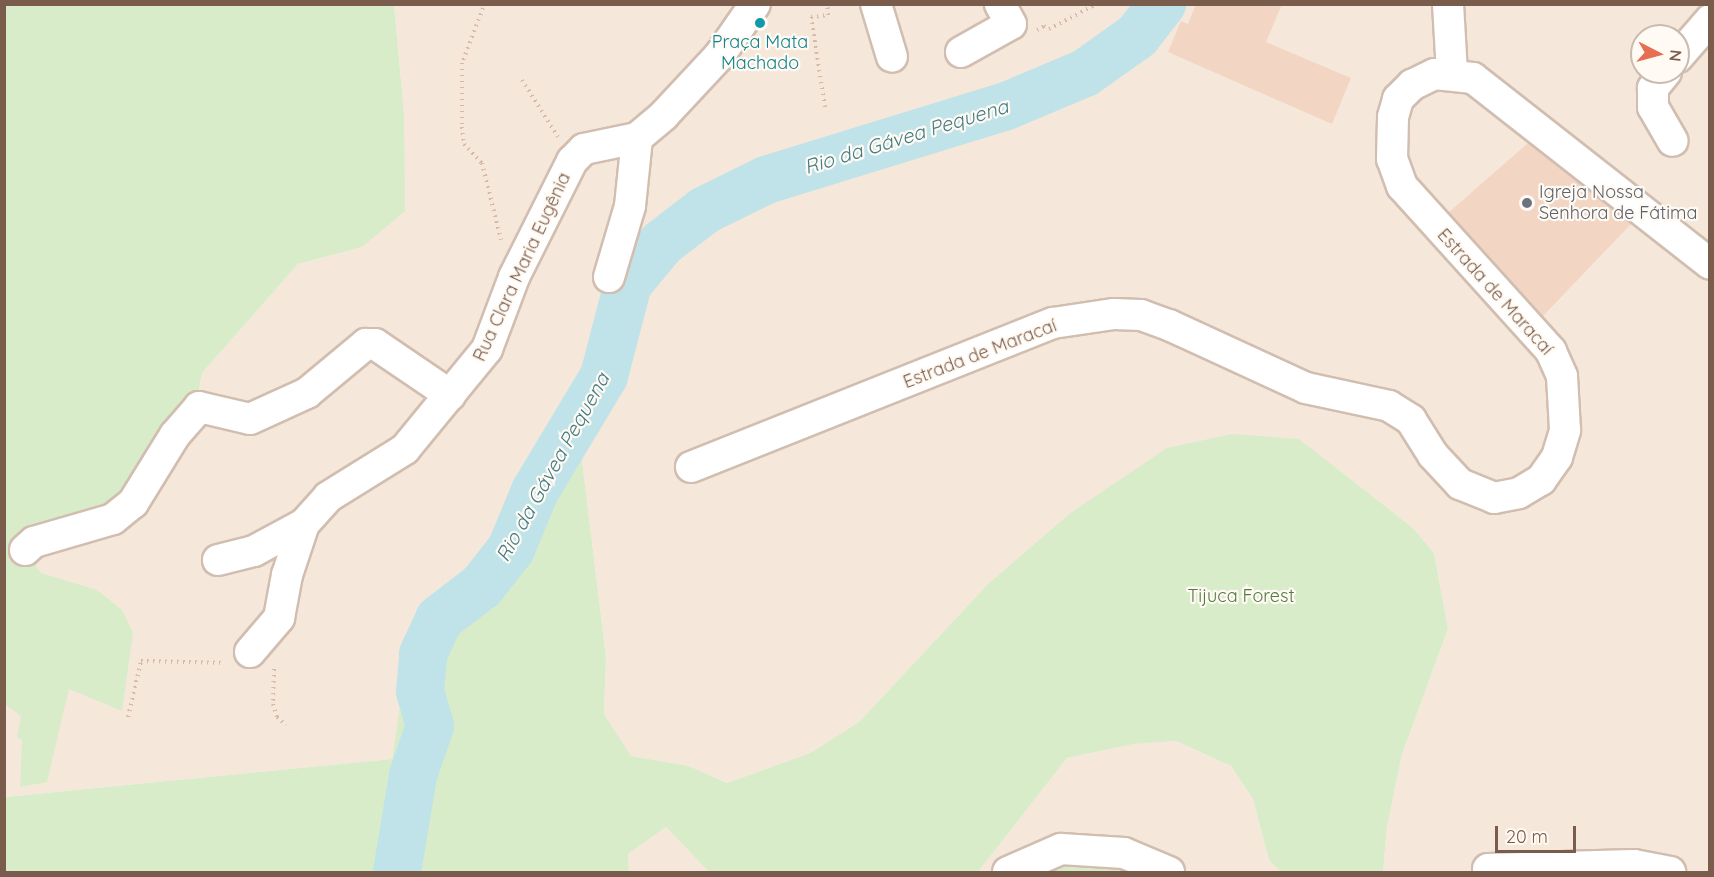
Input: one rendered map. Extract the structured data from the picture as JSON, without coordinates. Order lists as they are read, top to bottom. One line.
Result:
{"streets":{"street":["Rua Clara Maria Eugênia","Estrada de Maracaí"]},"water":["Rio da Gávea Pequena"],"parks":["Tijuca Forest"],"places":["Praça Mata Machado","Igreja Nossa Senhora de Fátima"],"scale_bar":"20 m","north":"right"}
